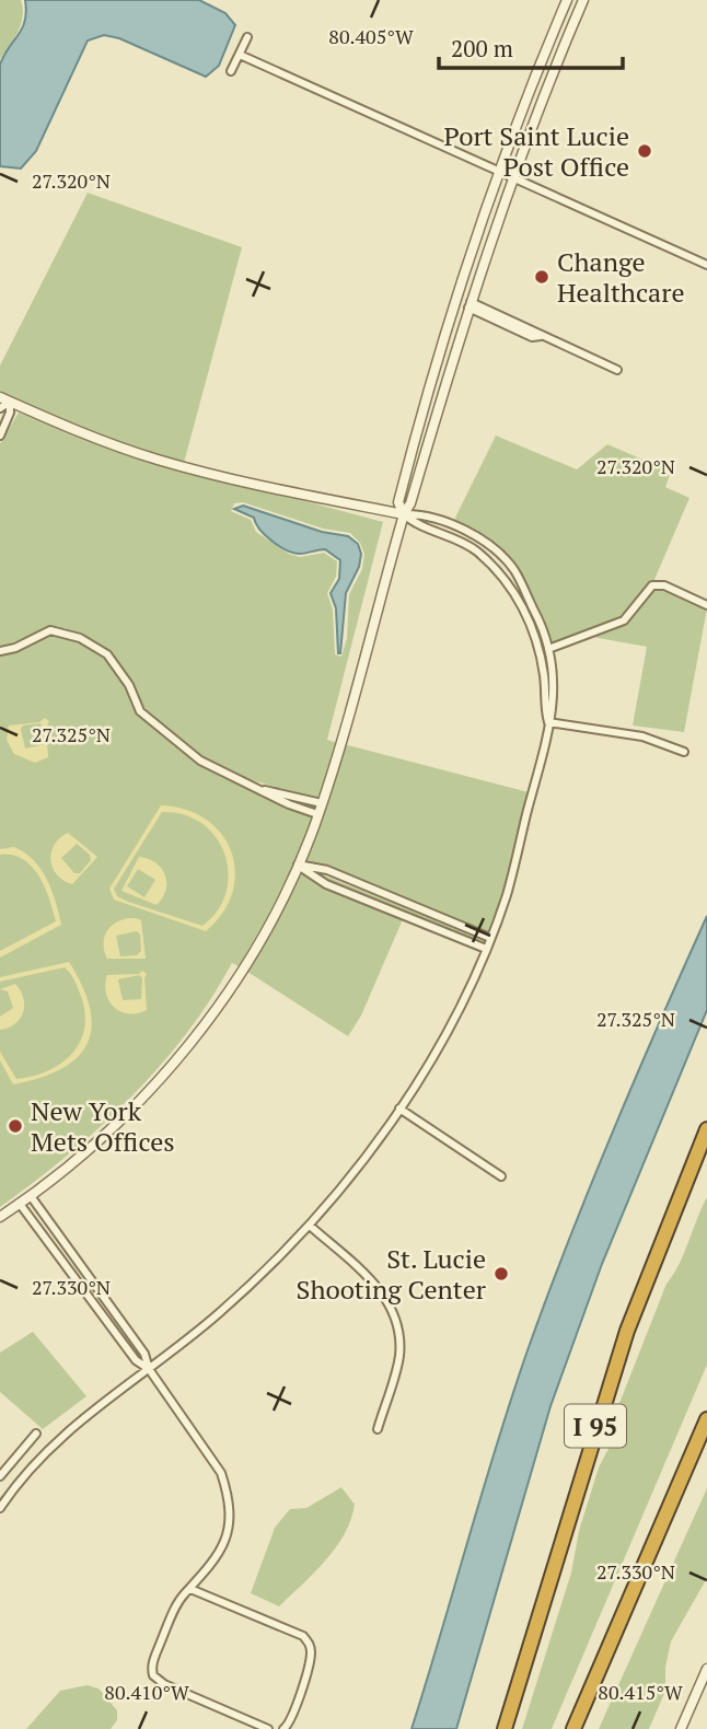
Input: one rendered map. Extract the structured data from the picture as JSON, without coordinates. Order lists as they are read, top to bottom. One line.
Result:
{"streets":{"highway":["I 95"]},"places":["Port Saint Lucie Post Office","Change Healthcare","New York Mets Offices","St. Lucie Shooting Center"],"scale_bar":"200 m","coordinates":["80.405°W","27.320°N","27.325°N","27.330°N","80.410°W","80.415°W"]}
